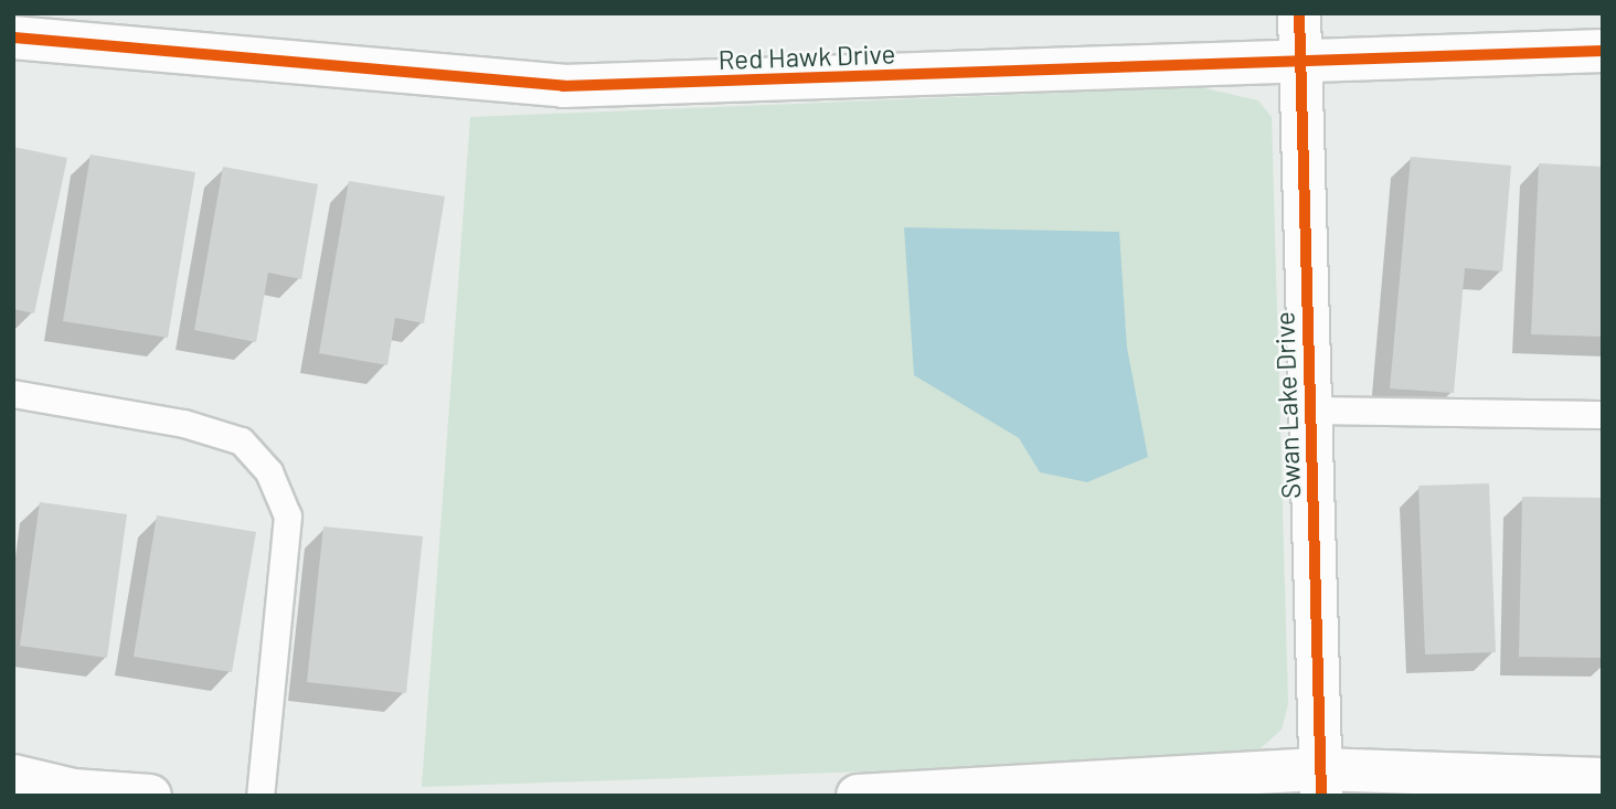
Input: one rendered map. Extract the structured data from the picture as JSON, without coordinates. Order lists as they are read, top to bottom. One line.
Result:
{"streets":{"street":["Red Hawk Drive","Swan Lake Drive"]},"crossings":[["Red Hawk Drive","Swan Lake Drive"]]}
